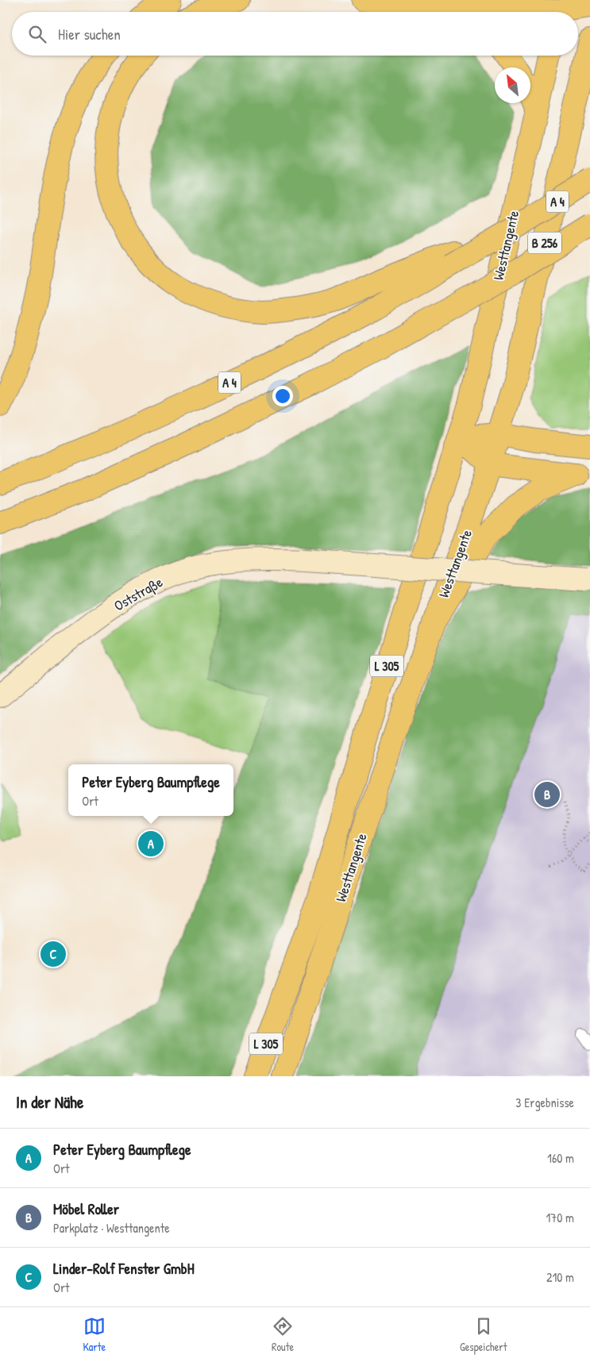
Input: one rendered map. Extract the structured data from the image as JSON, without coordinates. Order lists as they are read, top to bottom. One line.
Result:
{"streets":{"main road":["A 4","B 256","Westtangente","L 305"],"street":["Oststraße"]},"north":"top left","page":{"search":"Hier suchen","popup":["Peter Eyberg Baumpflege","Ort"],"pins":["B","A","C"],"heading":["In der Nähe","3 Ergebnisse"],"list":[{"mark":"A","name":"Peter Eyberg Baumpflege","note":"Ort","value":"160 m"},{"mark":"B","name":"Möbel Roller","note":"Parkplatz · Westtangente","value":"170 m"},{"mark":"C","name":"Linder-Rolf Fenster GmbH","note":"Ort","value":"210 m"}],"nav":["Karte","Route","Gespeichert"]}}
